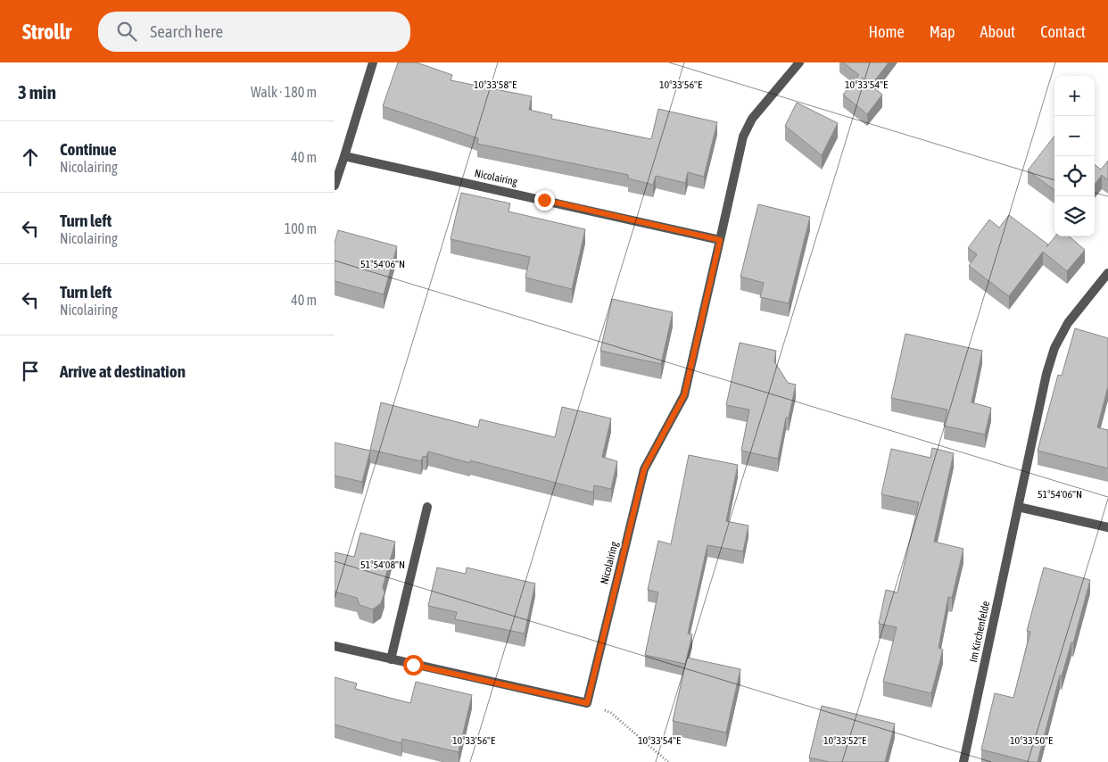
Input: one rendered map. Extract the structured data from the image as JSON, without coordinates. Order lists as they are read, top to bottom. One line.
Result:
{"streets":{"street":["Nicolairing","Im Kirchenfelde"]},"page":{"header":"Strollr","search":"Search here","nav":["Home","Map","About","Contact"],"heading":["3 min","Walk · 180 m"],"map_buttons":["+","−"],"list":[["Continue","Nicolairing","40 m"],["Turn left","Nicolairing","100 m"],["Turn left","Nicolairing","40 m"],"Arrive at destination"]},"coordinates":["10°33'58\"E","10°33'56\"E","10°33'54\"E","51°54'06\"N","51°54'08\"N","10°33'52\"E","10°33'50\"E"]}
